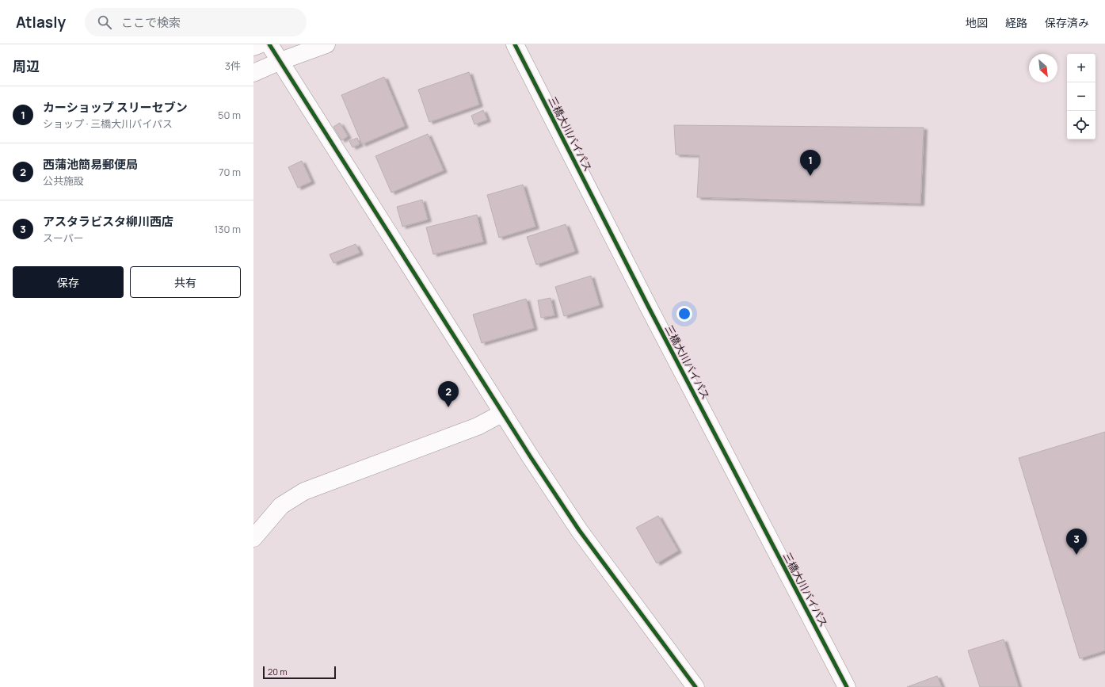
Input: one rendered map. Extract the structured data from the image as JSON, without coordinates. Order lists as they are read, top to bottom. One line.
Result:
{"streets":{"main road":["三橋大川バイパス"]},"scale_bar":"20 m","north":"bottom right","page":{"header":"Atlasly","search":"ここで検索","nav":["地図","経路","保存済み"],"heading":["周辺","3件"],"map_buttons":["+","−"],"list":[{"mark":"1","name":"カーショップ スリーセブン","note":"ショップ · 三橋大川バイパス","value":"50 m"},{"mark":"2","name":"西蒲池簡易郵便局","note":"公共施設","value":"70 m"},{"mark":"3","name":"アスタラビスタ柳川西店","note":"スーパー","value":"130 m"}],"pins":["1","2","3"],"buttons":["保存","共有"],"scale":"20 m"}}
